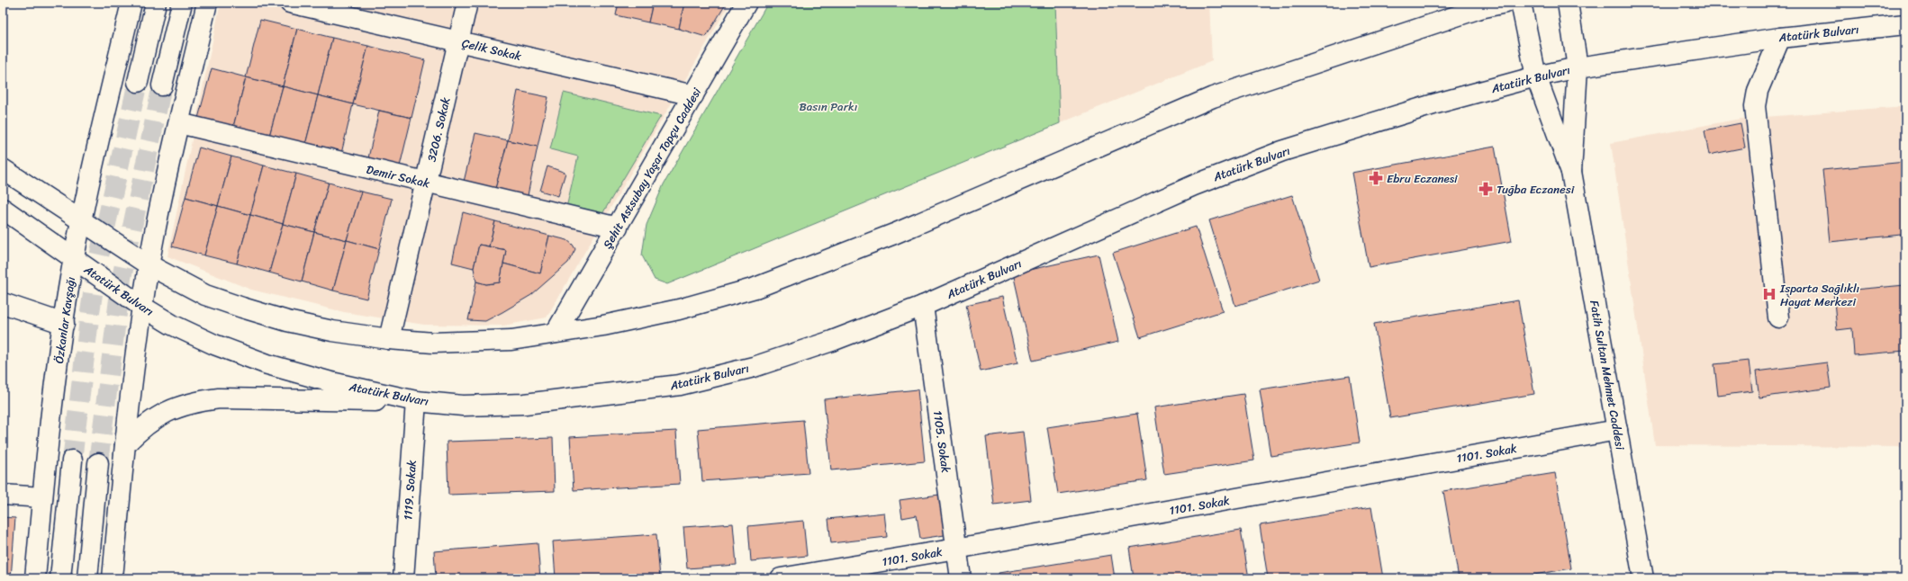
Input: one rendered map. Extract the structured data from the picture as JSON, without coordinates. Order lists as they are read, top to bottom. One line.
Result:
{"streets":{"main road":["Atatürk Bulvarı","Çelik Sokak","3206. Sokak","Şehit Astsubay Yaşar Topçu Caddesi","Demir Sokak","Özkanlar Kavşağı","Fatih Sultan Mehmet Caddesi","1105. Sokak","1101. Sokak","1119. Sokak"]},"crossings":[["Atatürk Bulvarı","Özkanlar Kavşağı"],["Atatürk Bulvarı","1105. Sokak"],["Atatürk Bulvarı","1119. Sokak"],["Çelik Sokak","3206. Sokak"],["Çelik Sokak","Şehit Astsubay Yaşar Topçu Caddesi"],["3206. Sokak","Demir Sokak"],["Şehit Astsubay Yaşar Topçu Caddesi","Demir Sokak"],["Fatih Sultan Mehmet Caddesi","1101. Sokak"],["1105. Sokak","1101. Sokak"]],"parks":["Basın Parkı"],"places":{"pharmacy":["Ebru Eczanesi","Tuğba Eczanesi"],"hospital":["Isparta Sağlıklı Hayat Merkezi"]}}
